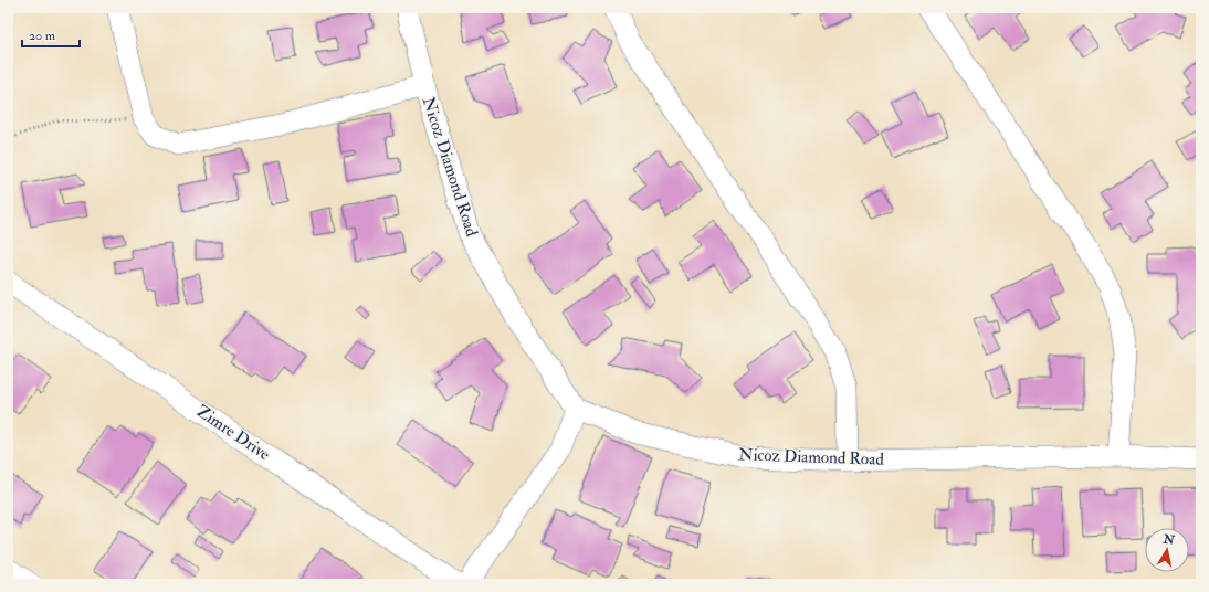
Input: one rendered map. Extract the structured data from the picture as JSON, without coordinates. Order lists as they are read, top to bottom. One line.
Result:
{"streets":{"street":["Nicoz Diamond Road","Zimre Drive"]},"scale_bar":"20 m","north":"top"}
